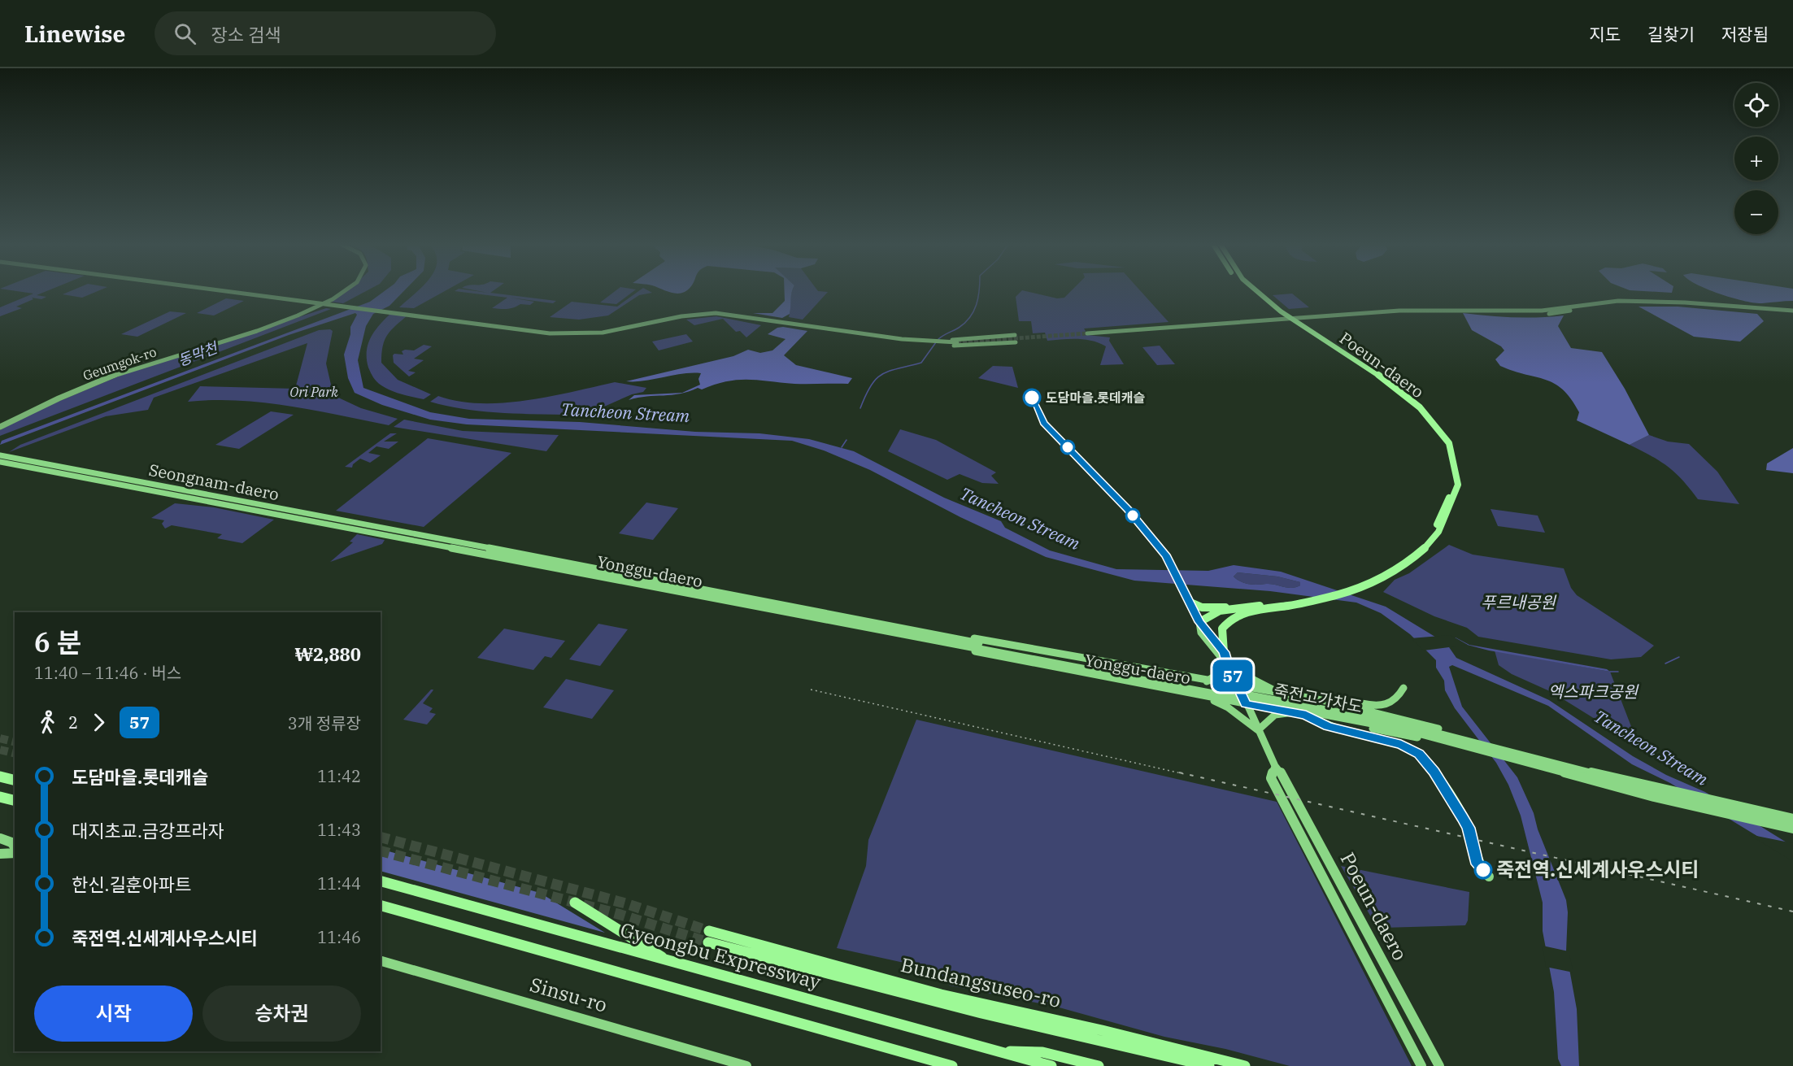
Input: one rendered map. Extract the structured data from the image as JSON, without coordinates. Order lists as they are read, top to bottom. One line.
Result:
{"streets":{"highway":["Poeun-daero","Gyeongbu Expressway","Bundangsuseo-ro"],"main road":["Geumgok-ro","Seongnam-daero","Yonggu-daero","죽전고가차도","Sinsu-ro"]},"crossings":[["Poeun-daero","Yonggu-daero"],["Seongnam-daero","Yonggu-daero"],["Yonggu-daero","죽전고가차도"]],"water":["동막천","Tancheon Stream"],"parks":["Ori Park","푸르내공원","엑스파크공원"],"places":["도담마을.롯데캐슬","죽전역.신세계사우스시티"],"lines":["bus line 57"],"page":{"header":"Linewise","search":"장소 검색","nav":["지도","길찾기","저장됨"],"on_map":"57","map_buttons":["+","−"],"heading":["6 분","11:40 – 11:46 · 버스","₩2,880"],"legs":["2","57","3개 정류장"],"list":[{"name":"도담마을.롯데캐슬","value":"11:42"},{"name":"대지초교.금강프라자","value":"11:43"},{"name":"한신.길훈아파트","value":"11:44"},{"name":"죽전역.신세계사우스시티","value":"11:46"}],"buttons":["시작","승차권"]}}
